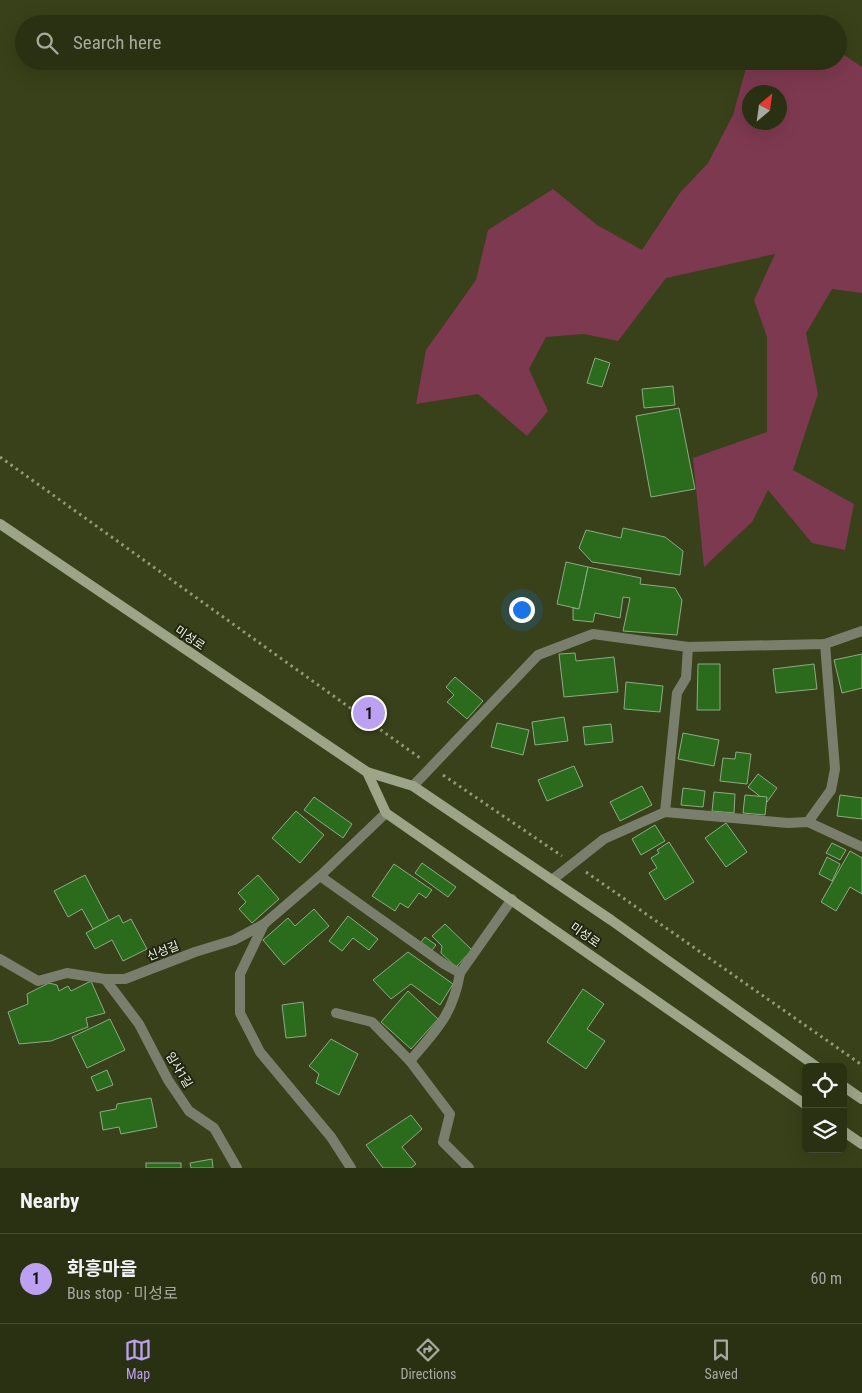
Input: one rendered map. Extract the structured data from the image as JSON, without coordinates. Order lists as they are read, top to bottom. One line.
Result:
{"streets":{"street":["미성로","신성길","임사1길"]},"crossings":[["미성로","신성길"],["신성길","임사1길"]],"north":"top right","page":{"search":"Search here","pins":"1","heading":"Nearby","list":[{"mark":"1","name":"화흥마을","note":"Bus stop · 미성로","value":"60 m"}],"nav":["Map","Directions","Saved"]}}
